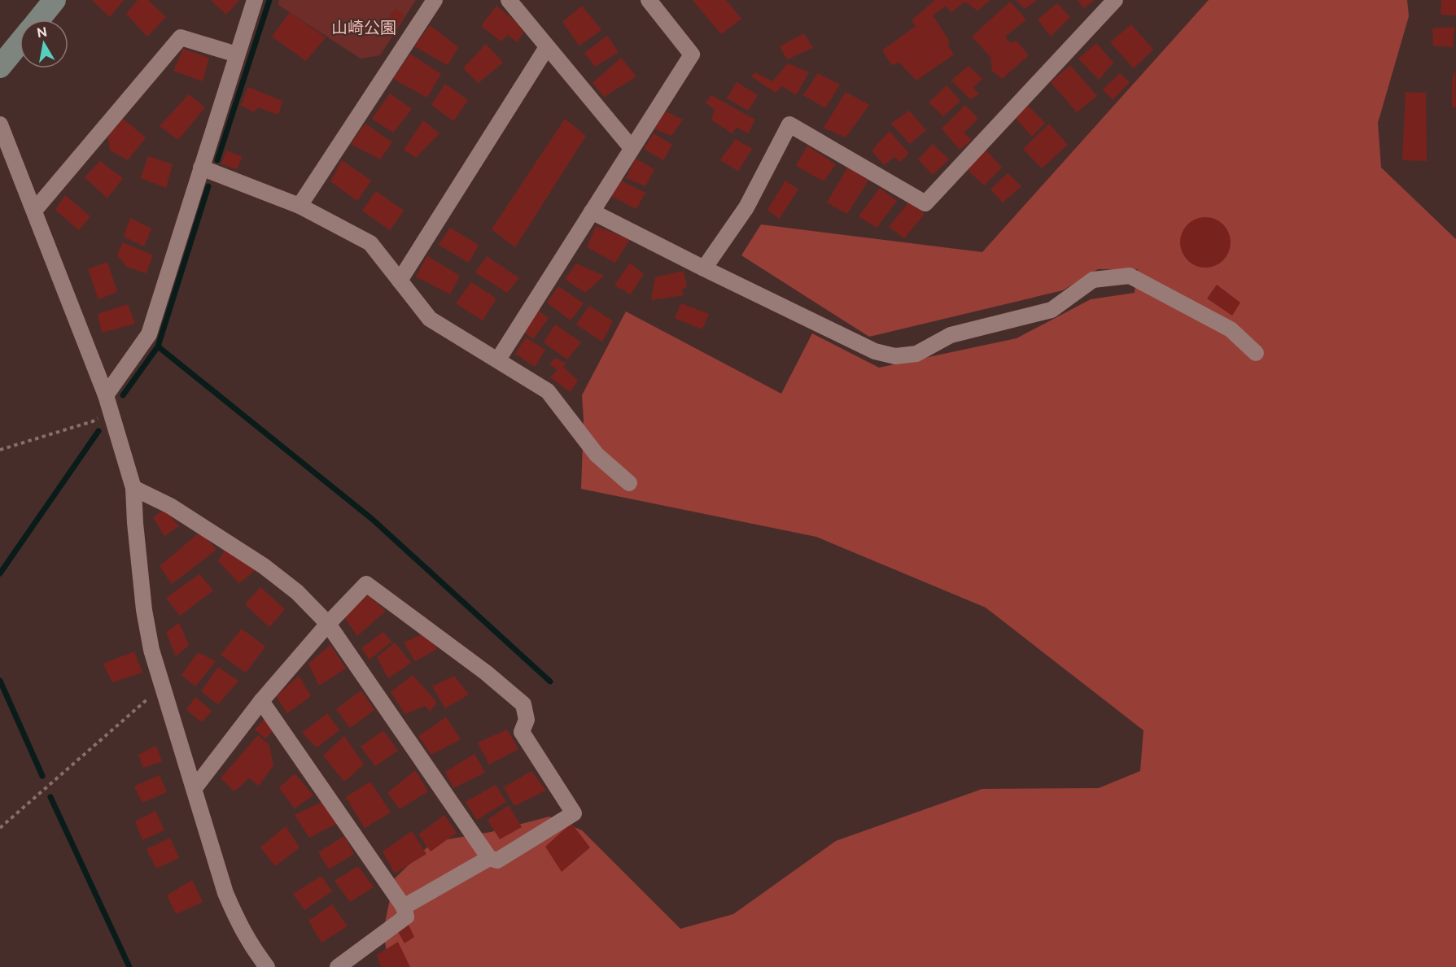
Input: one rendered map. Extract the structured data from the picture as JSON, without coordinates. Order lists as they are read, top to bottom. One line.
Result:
{"parks":["山崎公園"],"north":"top"}
